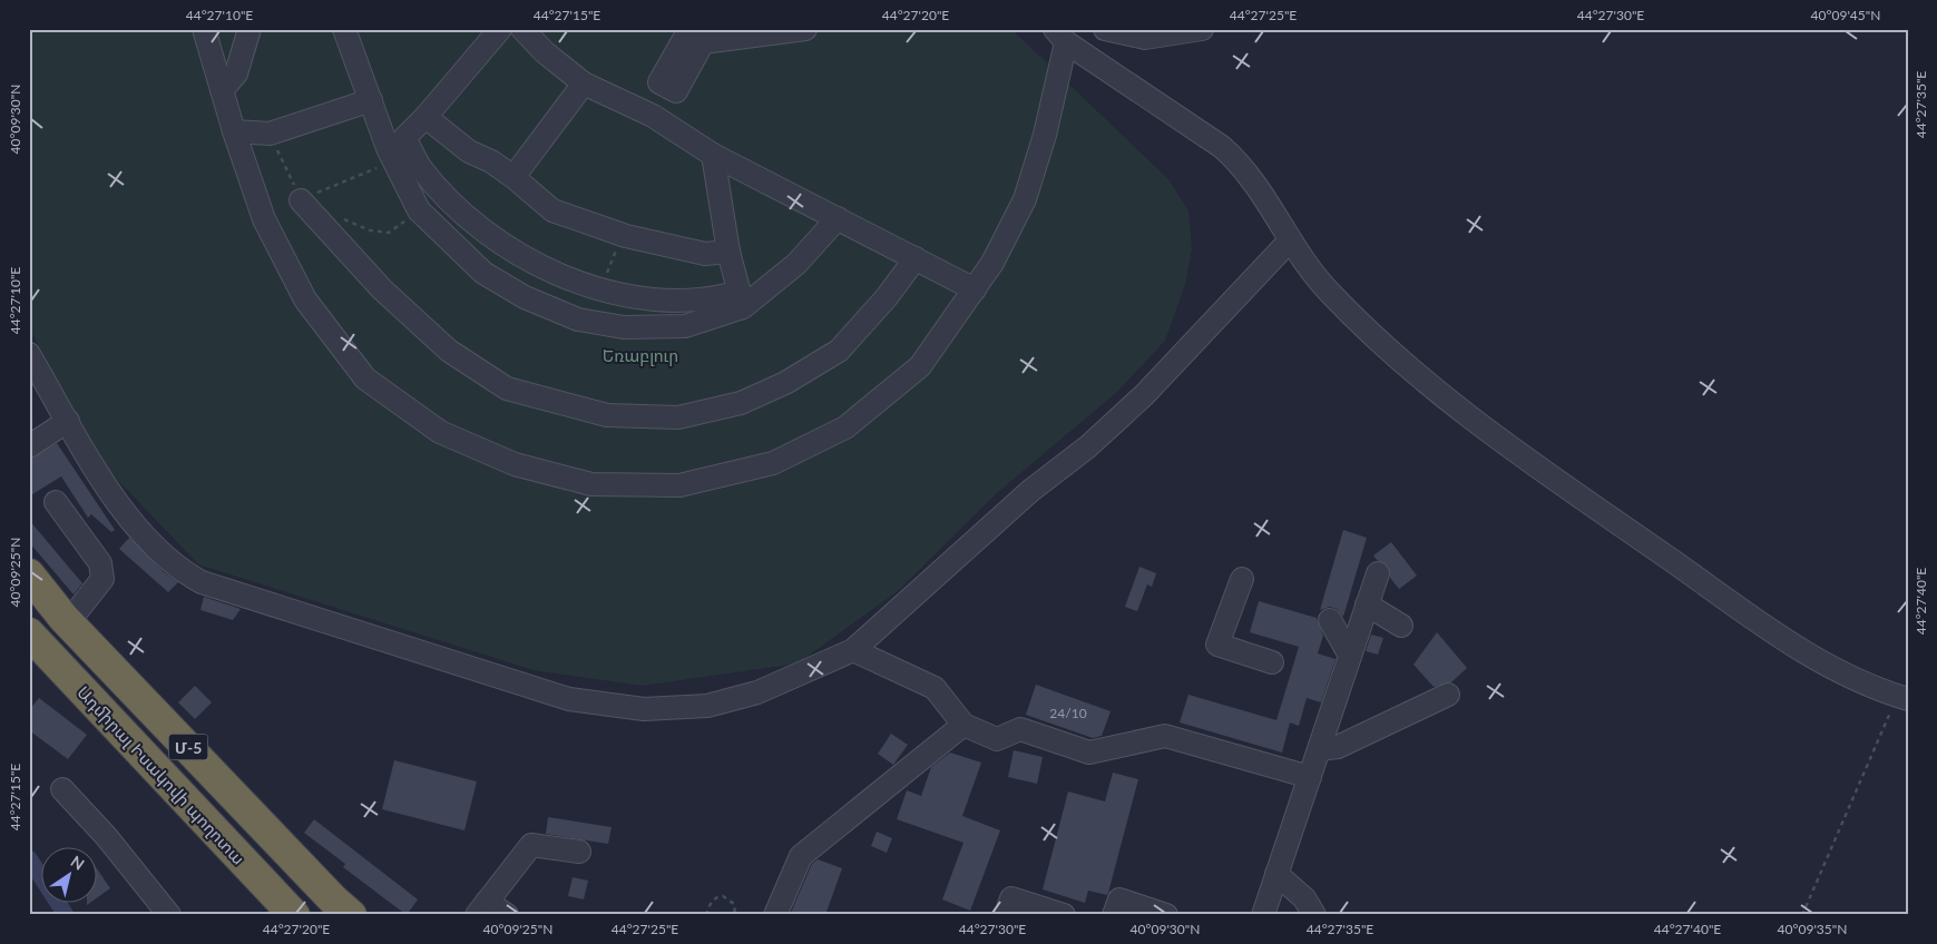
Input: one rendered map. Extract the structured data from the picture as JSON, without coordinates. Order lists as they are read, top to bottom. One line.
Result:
{"streets":{"highway":["Մ-5","Ադմիրալ Իսակովի պողոտա"]},"parks":["Եռաբլուր"],"house_numbers":["24/10"],"north":"top right","coordinates":["44°27'10\"E","44°27'15\"E","44°27'20\"E","44°27'25\"E","44°27'30\"E","40°09'45\"N","44°27'35\"E","40°09'30\"N","40°09'25\"N","44°27'40\"E","40°09'35\"N"]}
